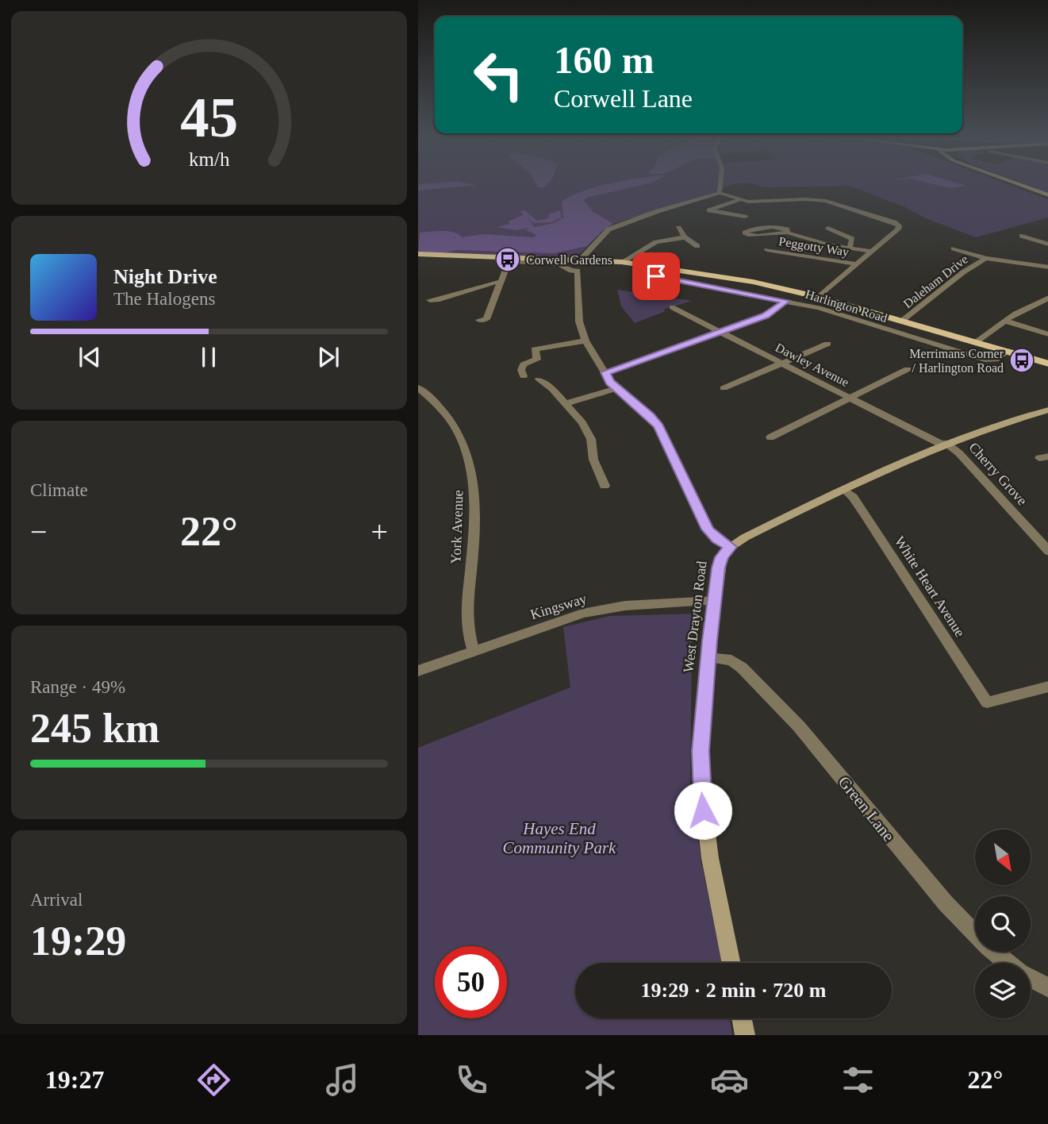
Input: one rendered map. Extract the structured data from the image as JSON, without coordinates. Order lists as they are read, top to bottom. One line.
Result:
{"streets":{"main road":["Harlington Road","West Drayton Road"],"street":["Peggotty Way","Daleham Drive","Dawley Avenue","Cherry Grove","York Avenue","White Heart Avenue","Kingsway","Green Lane"]},"crossings":[["Daleham Drive","Harlington Road"],["Dawley Avenue","Cherry Grove"],["York Avenue","Kingsway"],["Kingsway","West Drayton Road"],["West Drayton Road","Green Lane"]],"parks":["Hayes End Community Park"],"places":{"bus stop":["Corwell Gardens","Merrimans Corner / Harlington Road"]},"north":"bottom right","page":{"turn":["160 m","Corwell Lane"],"song":["Night Drive","The Halogens"],"tile":["Climate",["Range · 49%","245 km"],["Arrival","19:29"]],"heat":["−","22°","+"],"limit":"50","trip":"19:29 · 2 min · 720 m","tabs":["19:27","22°"],"gauge":["45","km/h"]}}
